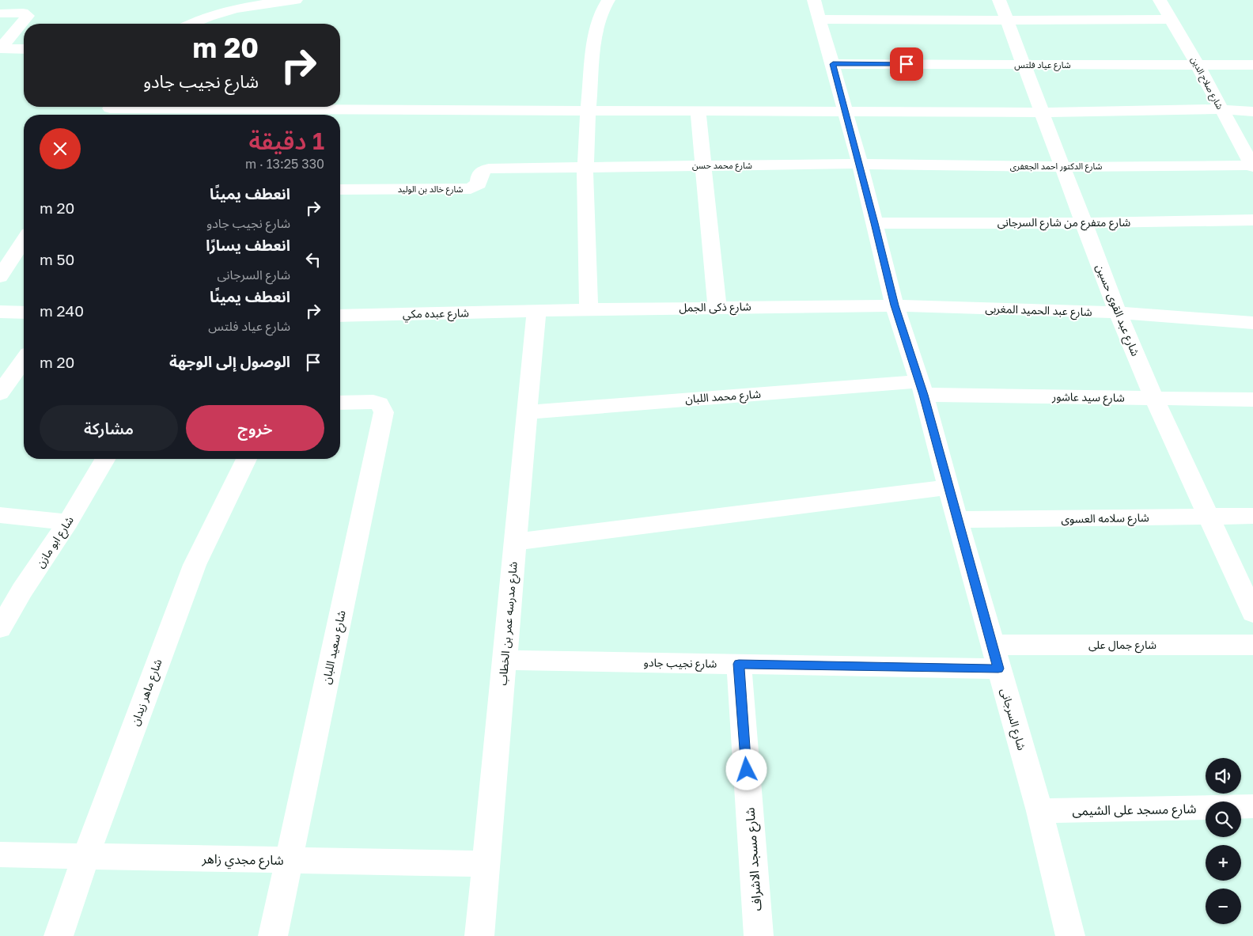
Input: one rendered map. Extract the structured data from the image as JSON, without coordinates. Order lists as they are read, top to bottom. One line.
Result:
{"streets":{"street":["شارع عياد فلتس","شارع صلاح الدين","شارع محمد حسن","شارع الدكتور احمد الجعفرى","شارع خالد بن الوليد","شارع متفرع من شارع السرجانى","شارع ذكى الجمل","شارع عبد الحميد المغربى","شارع عبد القوى حسين","شارع عبده مكي","شارع محمد اللبان","شارع سيد عاشور","شارع سلامه العسوى","شارع ابو مازن","شارع مدرسه عمر بن الخطاب","شارع جمال على","شارع سعيد اللبان","شارع نجيب جادو","شارع ماهر زيدان","شارع السرجانى","شارع مسجد على الشيمى","شارع مجدي زاهر","شارع مسجد الاشراف"]},"crossings":[["شارع عياد فلتس","شارع صلاح الدين"],["شارع عياد فلتس","شارع عبد القوى حسين"],["شارع عياد فلتس","شارع السرجانى"],["شارع صلاح الدين","شارع الدكتور احمد الجعفرى"],["شارع محمد حسن","شارع الدكتور احمد الجعفرى"],["شارع محمد حسن","شارع خالد بن الوليد"],["شارع محمد حسن","شارع السرجانى"],["شارع الدكتور احمد الجعفرى","شارع عبد القوى حسين"],["شارع الدكتور احمد الجعفرى","شارع السرجانى"],["شارع متفرع من شارع السرجانى","شارع عبد القوى حسين"],["شارع متفرع من شارع السرجانى","شارع السرجانى"],["شارع ذكى الجمل","شارع عبد الحميد المغربى"],["شارع ذكى الجمل","شارع عبده مكي"],["شارع ذكى الجمل","شارع مدرسه عمر بن الخطاب"],["شارع ذكى الجمل","شارع السرجانى"],["شارع عبد الحميد المغربى","شارع عبد القوى حسين"],["شارع عبد الحميد المغربى","شارع السرجانى"],["شارع عبد القوى حسين","شارع سيد عاشور"],["شارع عبد القوى حسين","شارع سلامه العسوى"],["شارع عبده مكي","شارع مدرسه عمر بن الخطاب"],["شارع محمد اللبان","شارع سيد عاشور"],["شارع محمد اللبان","شارع مدرسه عمر بن الخطاب"],["شارع محمد اللبان","شارع السرجانى"],["شارع سيد عاشور","شارع السرجانى"],["شارع سلامه العسوى","شارع السرجانى"],["شارع مدرسه عمر بن الخطاب","شارع نجيب جادو"],["شارع مدرسه عمر بن الخطاب","شارع مجدي زاهر"],["شارع جمال على","شارع السرجانى"],["شارع سعيد اللبان","شارع مجدي زاهر"],["شارع نجيب جادو","شارع السرجانى"],["شارع نجيب جادو","شارع مسجد الاشراف"],["شارع ماهر زيدان","شارع مجدي زاهر"],["شارع السرجانى","شارع مسجد على الشيمى"]],"page":{"turn":["20 m","شارع نجيب جادو"],"heading":["1 دقيقة","330 m · 13:25"],"list":[{"name":"انعطف يمينًا","note":"شارع نجيب جادو","value":"20 m"},{"name":"انعطف يسارًا","note":"شارع السرجانى","value":"50 m"},{"name":"انعطف يمينًا","note":"شارع عياد فلتس","value":"240 m"},{"name":"الوصول إلى الوجهة","value":"20 m"}],"buttons":["خروج","مشاركة"],"map_buttons":["+","−"]}}
